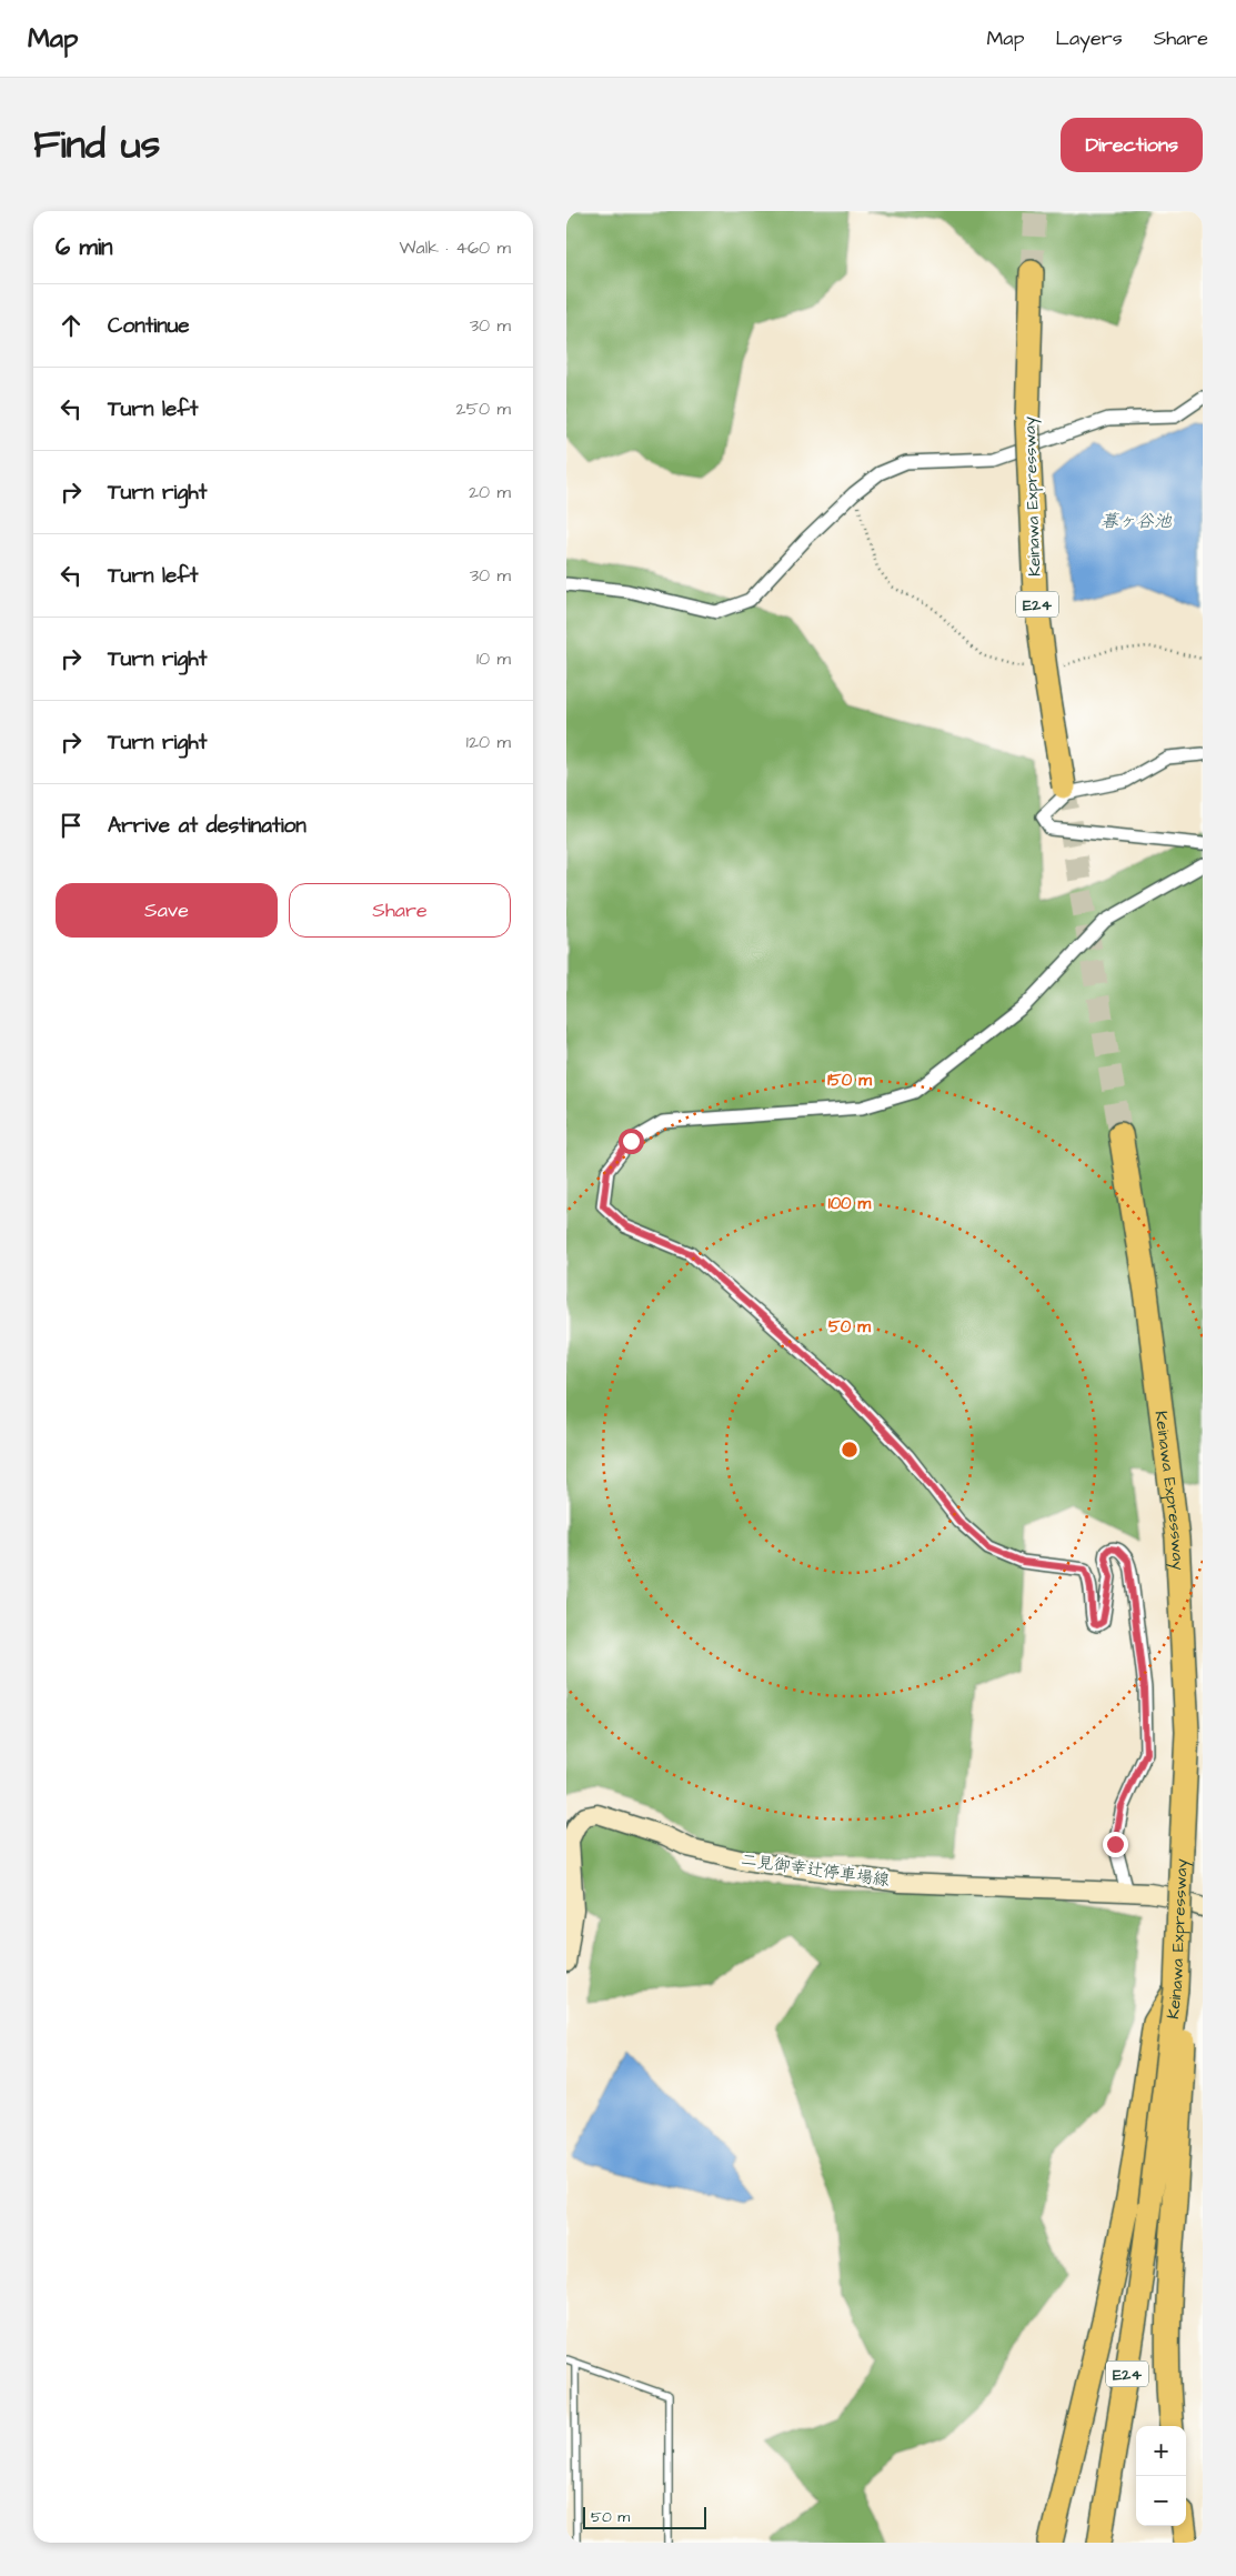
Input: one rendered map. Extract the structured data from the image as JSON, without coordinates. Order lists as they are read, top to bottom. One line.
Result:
{"streets":{"highway":["Keinawa Expressway","E24"],"main road":["二見御幸辻停車場線"]},"water":["暮ヶ谷池"],"scale_bar":"50 m","page":{"header":"Map","nav":["Map","Layers","Share"],"title":"Find us","buttons":["Directions",["Save","Share"]],"heading":["6 min","Walk · 460 m"],"list":[["Continue","30 m"],["Turn left","250 m"],["Turn right","20 m"],["Turn left","30 m"],["Turn right","10 m"],["Turn right","120 m"],"Arrive at destination"],"map_buttons":["+","−"],"scale":"50 m"},"rings":["150 m","100 m","50 m"]}
